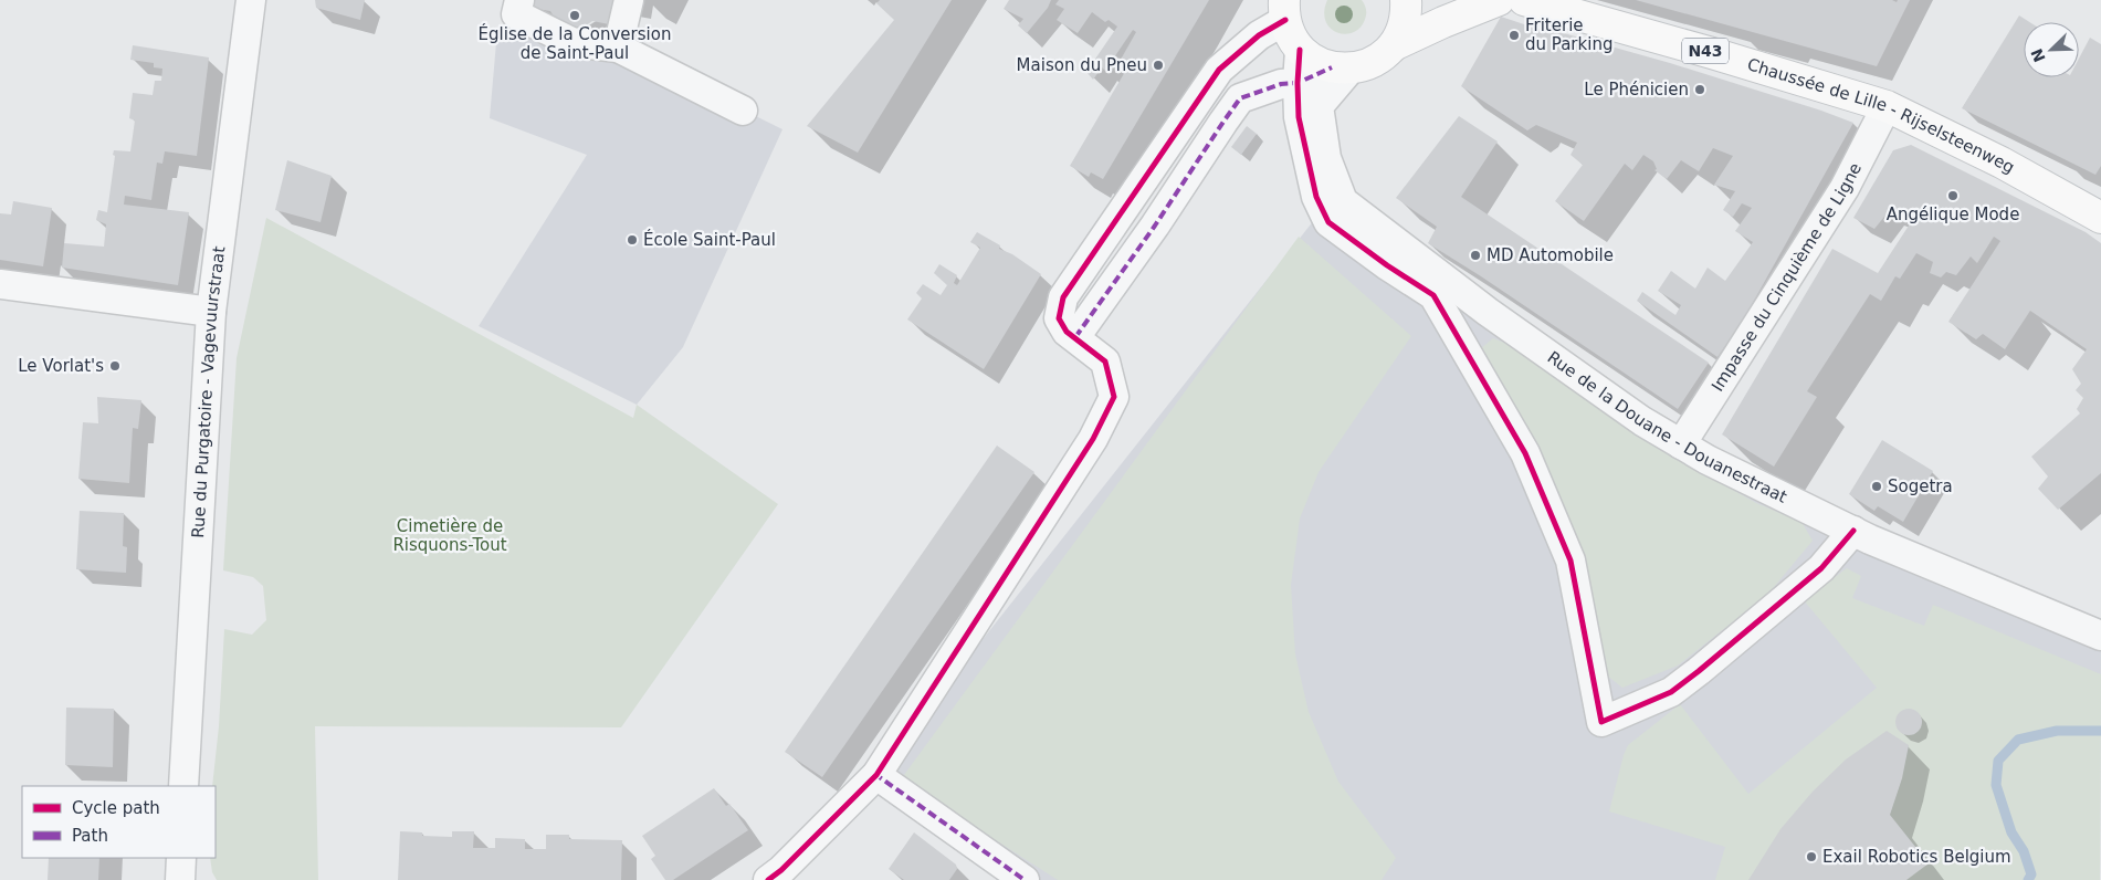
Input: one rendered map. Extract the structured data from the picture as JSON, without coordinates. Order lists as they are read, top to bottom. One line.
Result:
{"streets":{"main road":["N43","Chaussée de Lille - Rijselsteenweg"],"street":["Impasse du Cinquième de Ligne","Rue du Purgatoire - Vagevuurstraat","Rue de la Douane - Douanestraat"]},"crossings":[["Chaussée de Lille - Rijselsteenweg","Impasse du Cinquième de Ligne"],["Impasse du Cinquième de Ligne","Rue de la Douane - Douanestraat"]],"parks":["Cimetière de Risquons-Tout"],"places":["Église de la Conversion de Saint-Paul","Friterie du Parking","Maison du Pneu","Le Phénicien","Angélique Mode","École Saint-Paul","MD Automobile","Le Vorlat's","Sogetra","Exail Robotics Belgium"],"legend":["Cycle path","Path"],"north":"bottom left"}
